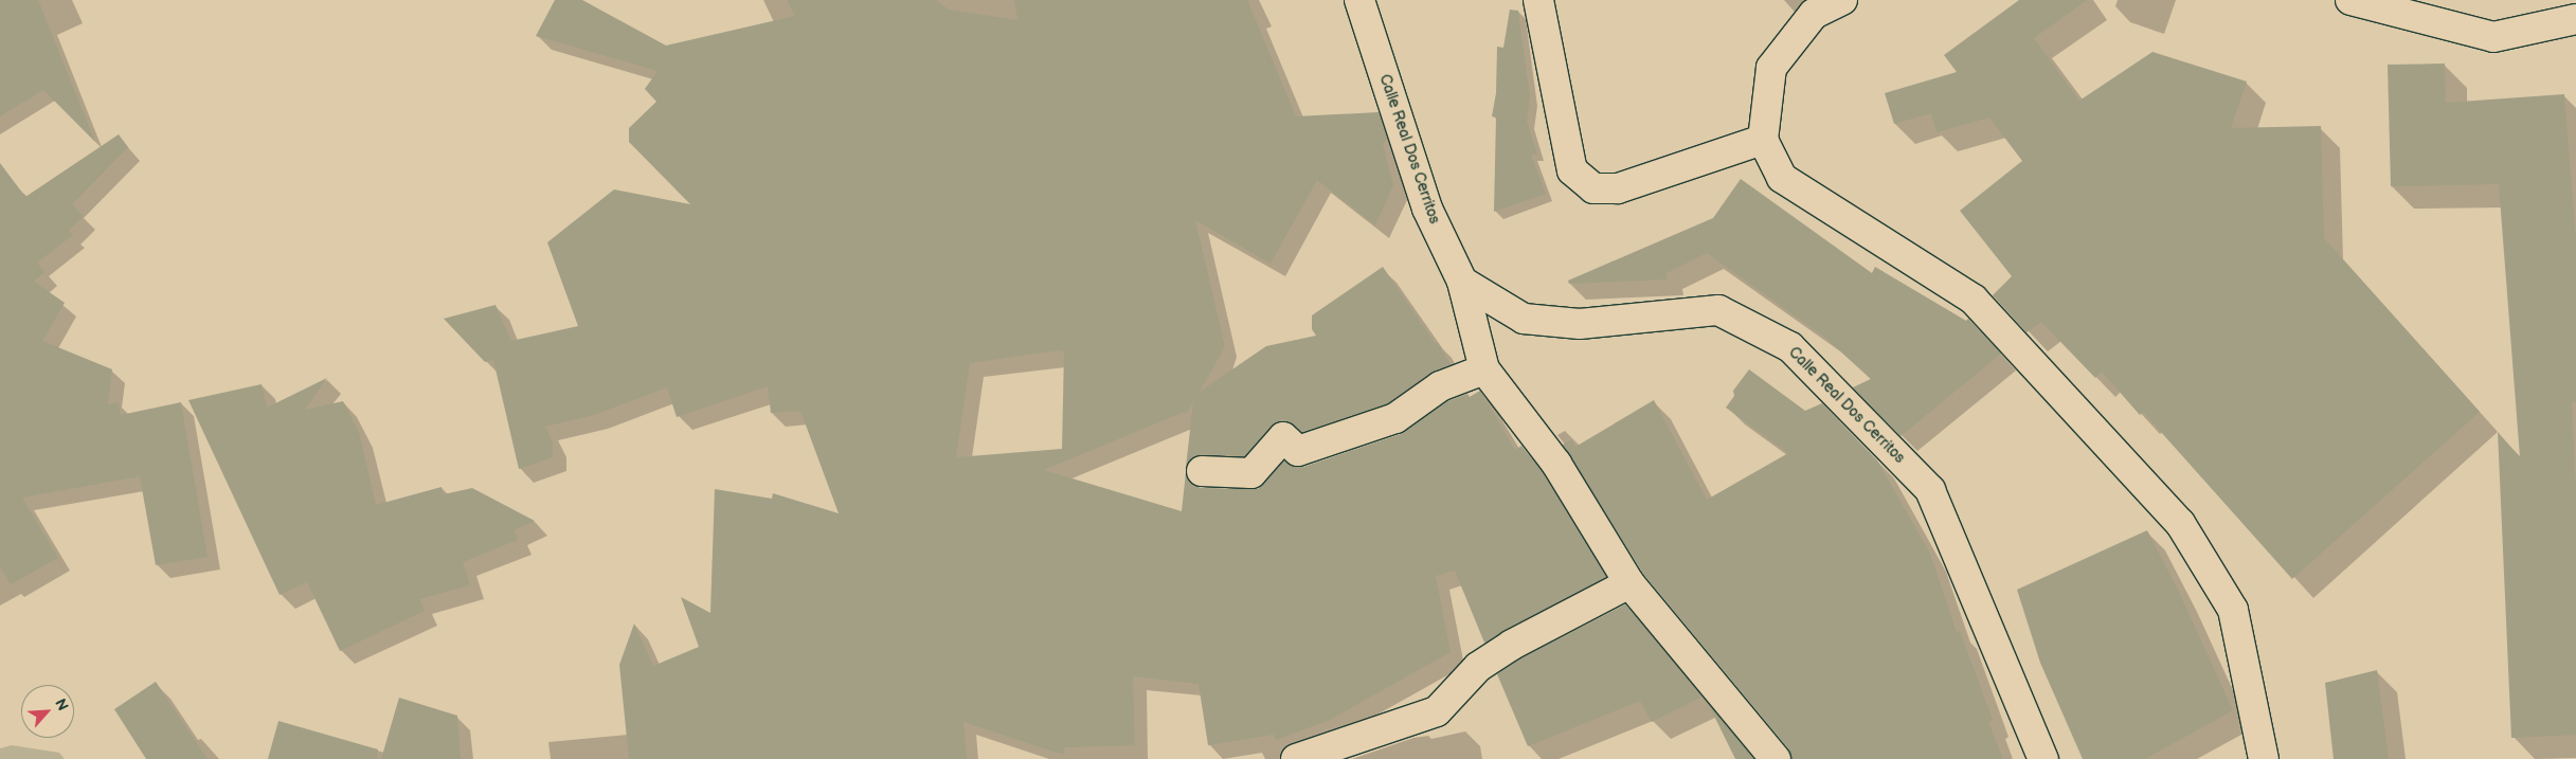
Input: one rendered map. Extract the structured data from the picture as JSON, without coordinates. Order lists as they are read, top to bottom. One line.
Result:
{"streets":{"street":["Calle Real Dos Cerritos"]},"north":"top right"}
